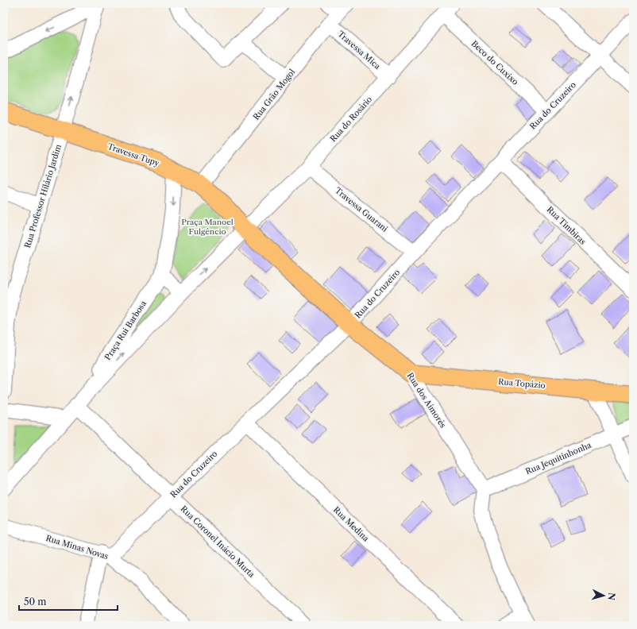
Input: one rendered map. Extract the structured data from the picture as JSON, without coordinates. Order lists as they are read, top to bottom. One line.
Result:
{"streets":{"main road":["Travessa Tupy","Rua Topázio","Rua dos Aimorés"],"street":["Travessa Mica","Beco do Cuxixo","Rua Grão Mogol","Rua do Cruzeiro","Rua do Rosário","Rua Professor Hilário Jardim","Travessa Guarani","Rua Timbiras","Praça Rui Barbosa","Rua Jequitinhonha","Rua Medina","Rua Coronel Inácio Murta","Rua Minas Novas"]},"crossings":[["Travessa Mica","Rua Grão Mogol"],["Travessa Mica","Rua do Rosário"],["Beco do Cuxixo","Rua do Cruzeiro"],["Beco do Cuxixo","Rua do Rosário"],["Rua Grão Mogol","Travessa Tupy"],["Rua do Cruzeiro","Travessa Guarani"],["Rua do Cruzeiro","Rua Timbiras"],["Rua do Cruzeiro","Rua dos Aimorés"],["Rua do Cruzeiro","Rua Medina"],["Rua do Cruzeiro","Rua Coronel Inácio Murta"],["Rua do Cruzeiro","Rua Minas Novas"],["Rua do Rosário","Travessa Tupy"],["Rua do Rosário","Travessa Guarani"],["Rua do Rosário","Rua dos Aimorés"],["Travessa Tupy","Rua Professor Hilário Jardim"],["Travessa Tupy","Rua dos Aimorés"],["Praça Rui Barbosa","Rua Coronel Inácio Murta"],["Rua Topázio","Rua dos Aimorés"],["Rua dos Aimorés","Rua Jequitinhonha"]],"parks":["Praça Manoel Fulgêncio"],"scale_bar":"50 m","north":"right"}
